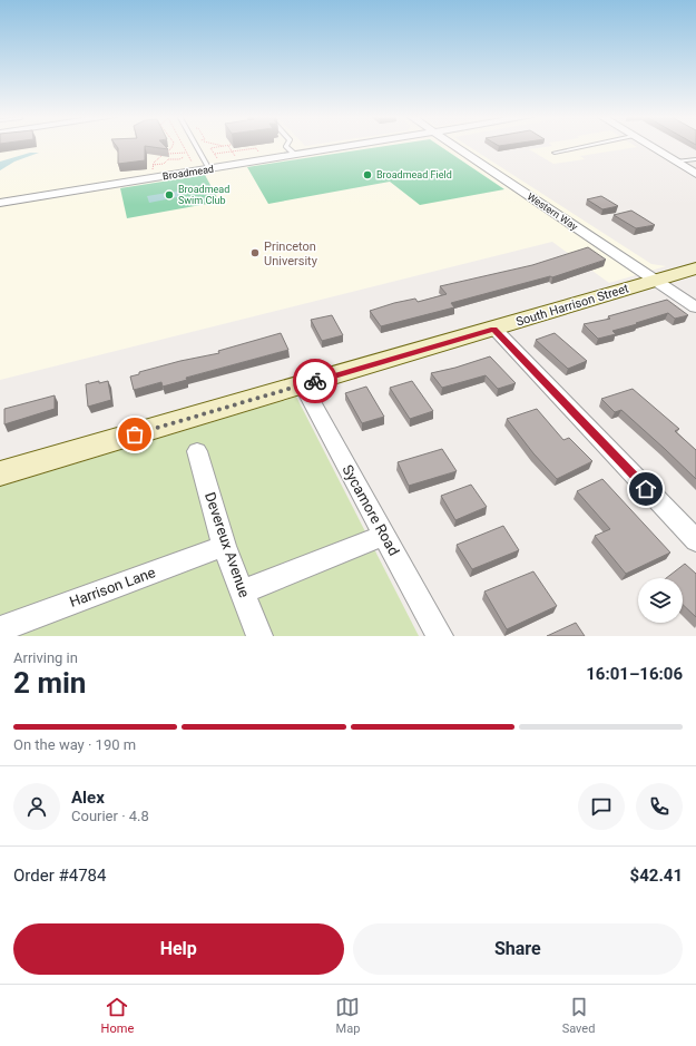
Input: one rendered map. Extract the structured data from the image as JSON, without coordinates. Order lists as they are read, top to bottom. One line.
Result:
{"streets":{"street":["Broadmead","Western Way","South Harrison Street","Sycamore Road","Devereux Avenue","Harrison Lane"]},"crossings":[["Western Way","South Harrison Street"],["South Harrison Street","Sycamore Road"],["Devereux Avenue","Harrison Lane"]],"places":["Broadmead Field","Broadmead Swim Club","Princeton University"],"page":{"heading":["2 min","Arriving in","16:01–16:06"],"panel":["Alex","Courier · 4.8","Order #4784","$42.41"],"bar":"On the way · 190 m","buttons":["Help","Share"],"tabs":["Home","Map","Saved"]}}
